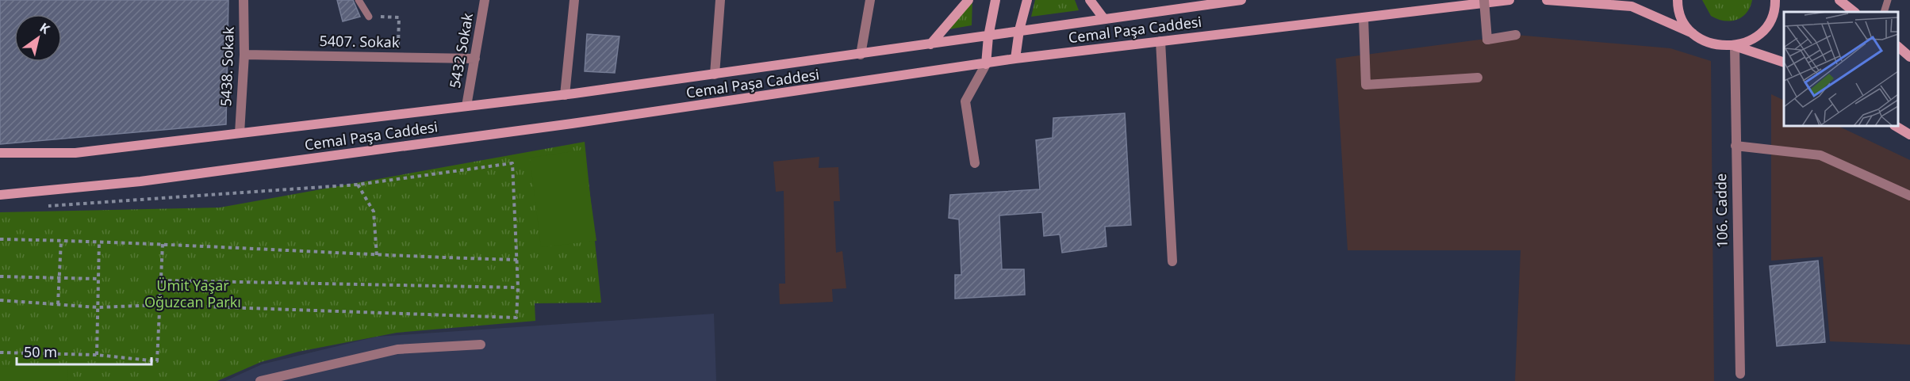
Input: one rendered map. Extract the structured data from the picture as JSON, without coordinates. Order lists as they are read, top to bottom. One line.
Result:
{"streets":{"main road":["Cemal Paşa Caddesi"],"street":["5407. Sokak","5432 Sokak","5438. Sokak","106. Cadde"]},"crossings":[["Cemal Paşa Caddesi","5432 Sokak"],["Cemal Paşa Caddesi","5438. Sokak"],["5407. Sokak","5432 Sokak"],["5407. Sokak","5438. Sokak"]],"parks":["Ümit Yaşar Oğuzcan Parkı"],"scale_bar":"50 m","north":"top right"}
